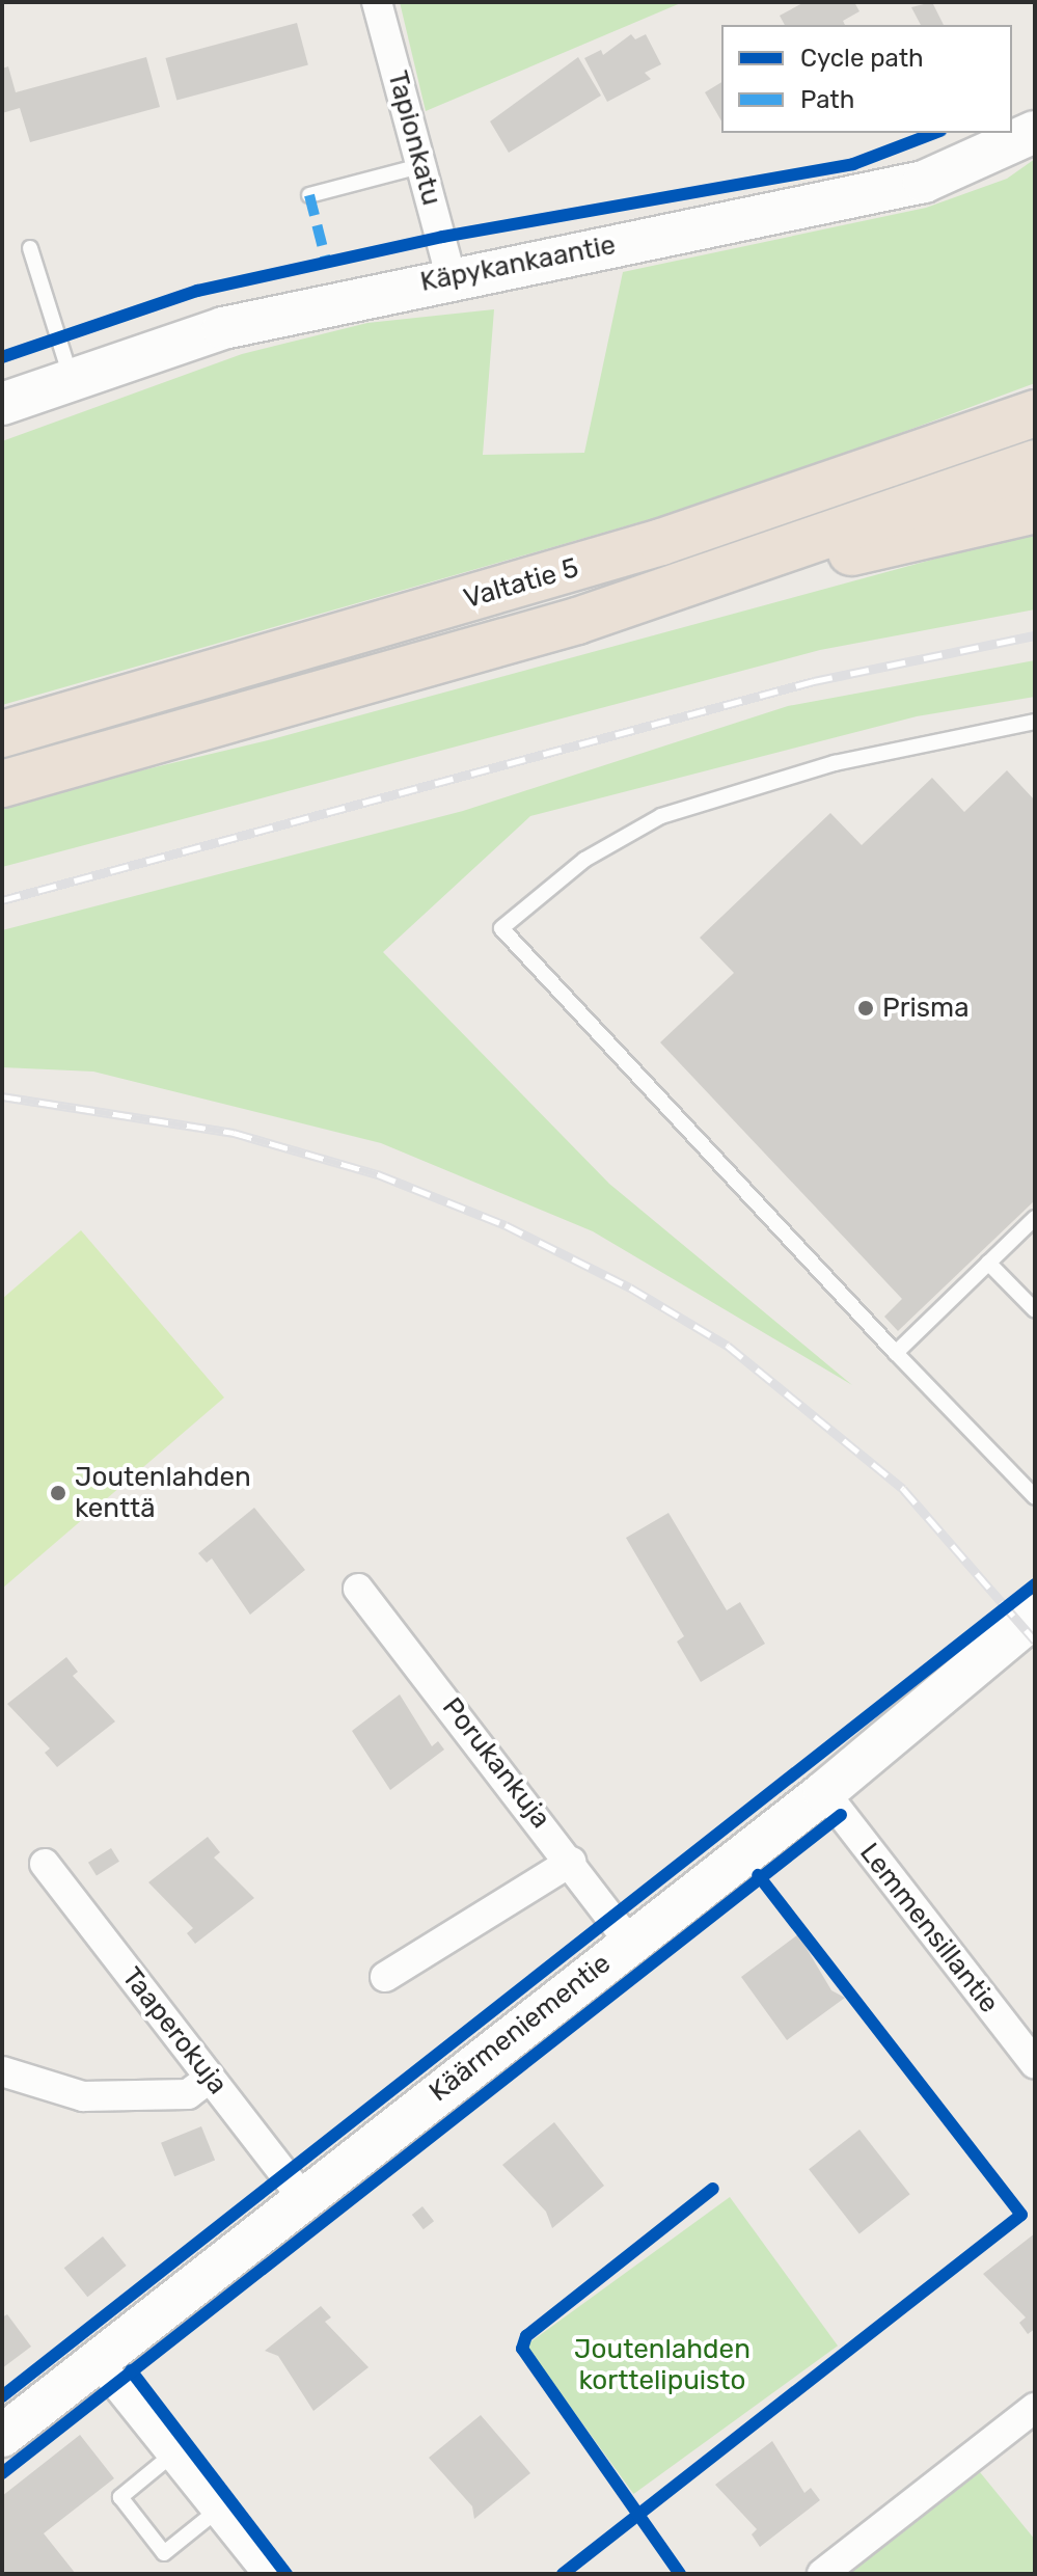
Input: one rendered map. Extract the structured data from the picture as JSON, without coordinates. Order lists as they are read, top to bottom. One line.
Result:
{"streets":{"highway":["Valtatie 5"],"street":["Tapionkatu","Käpykankaantie","Porukankuja","Lemmensillantie","Käärmeniementie","Taaperokuja"]},"crossings":[["Tapionkatu","Käpykankaantie"],["Porukankuja","Käärmeniementie"],["Lemmensillantie","Käärmeniementie"],["Käärmeniementie","Taaperokuja"]],"parks":["Joutenlahden korttelipuisto"],"places":["Prisma","Joutenlahden kenttä"],"legend":["Cycle path","Path"]}
